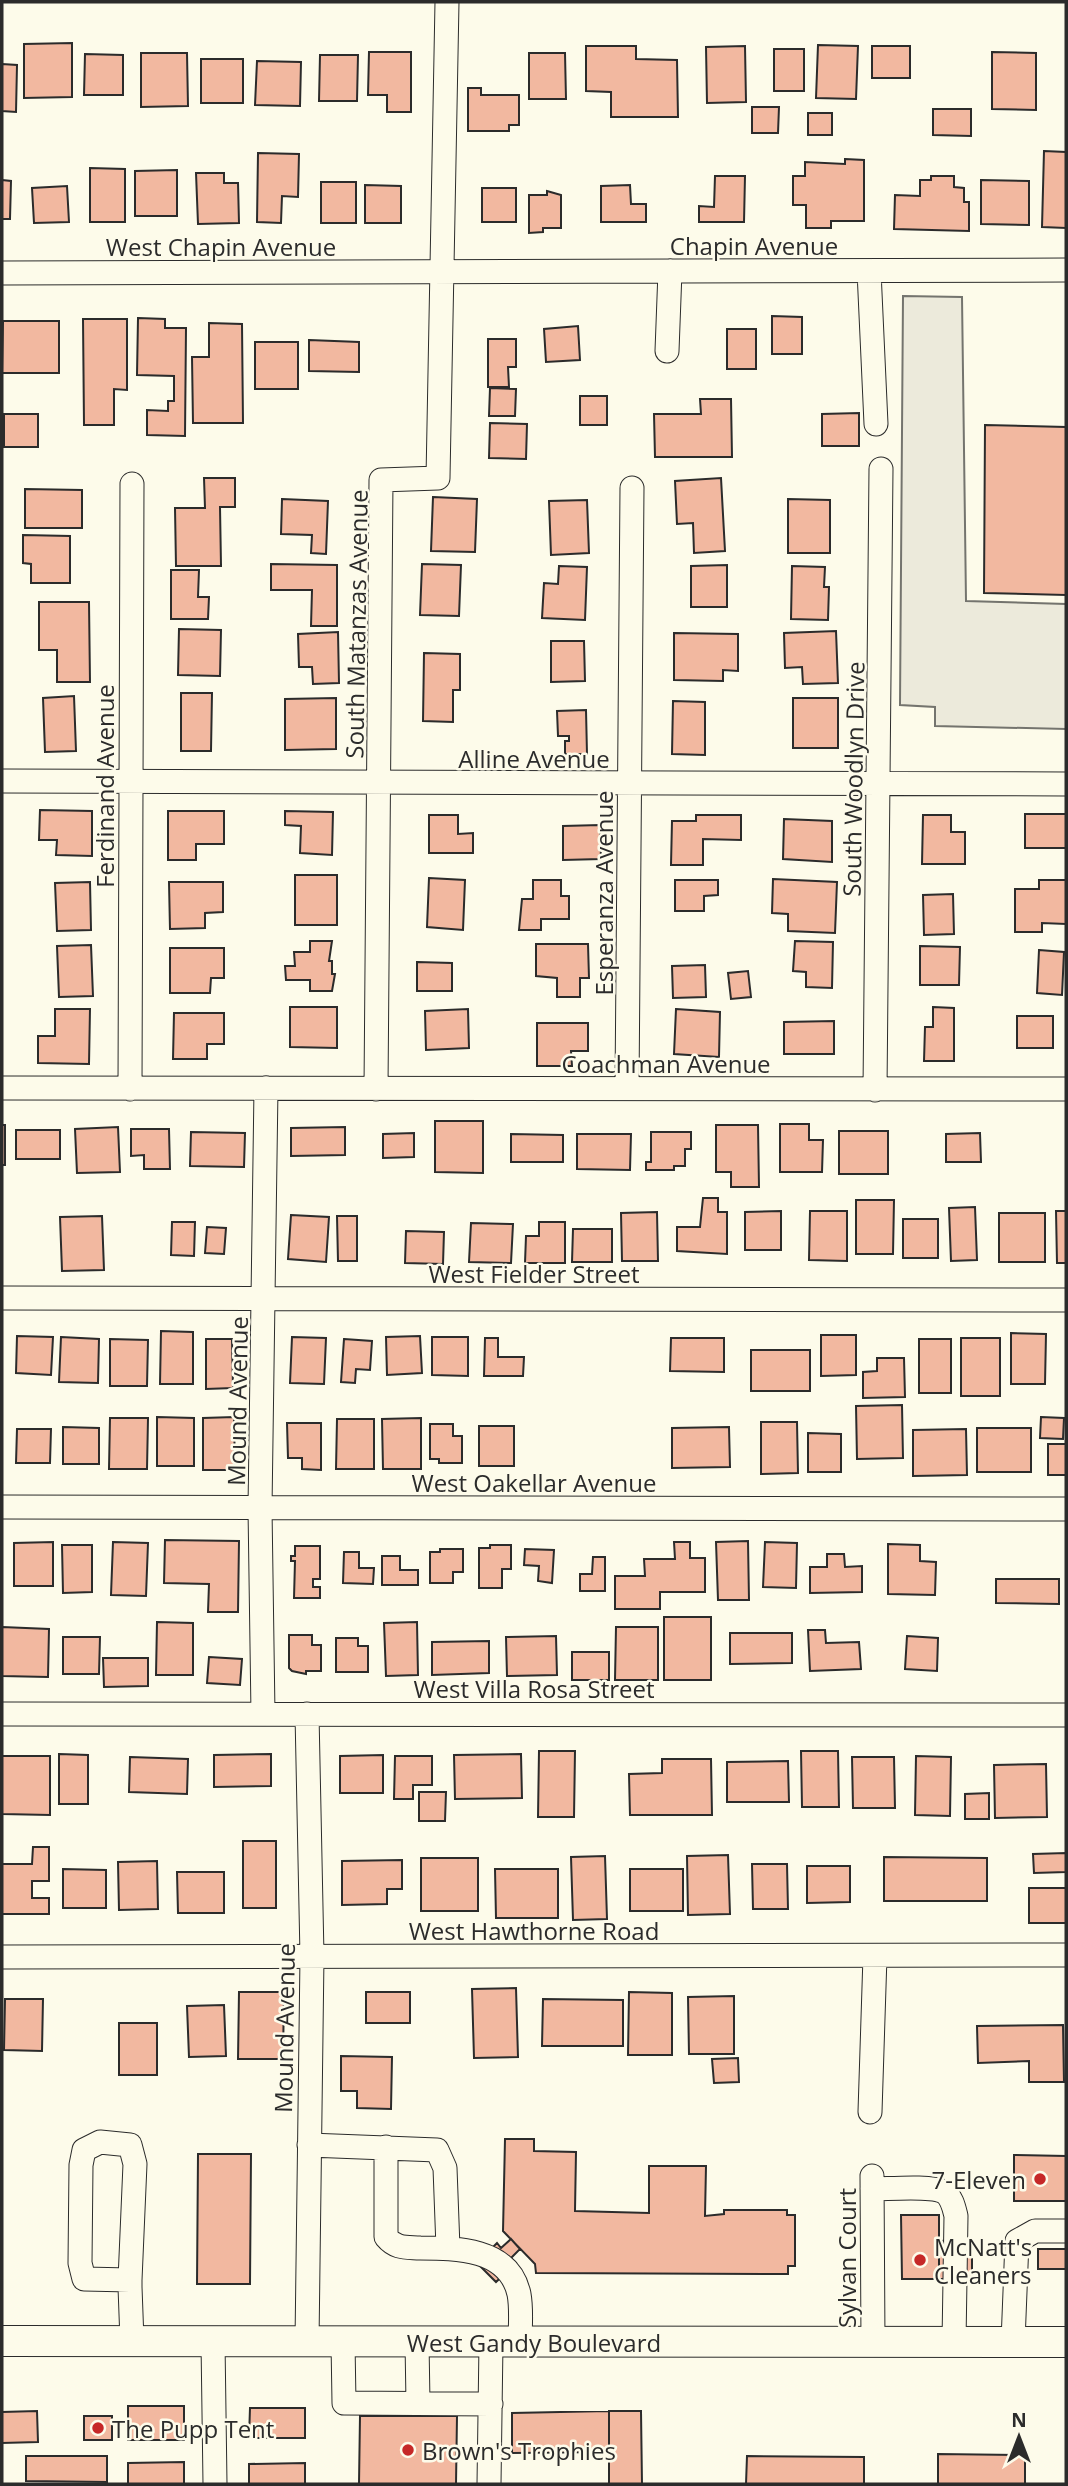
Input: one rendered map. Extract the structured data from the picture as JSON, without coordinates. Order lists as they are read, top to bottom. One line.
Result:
{"streets":{"main road":["West Gandy Boulevard"],"street":["Chapin Avenue","West Chapin Avenue","South Matanzas Avenue","Alline Avenue","South Woodlyn Drive","Ferdinand Avenue","Esperanza Avenue","Coachman Avenue","West Fielder Street","Mound Avenue","West Oakellar Avenue","West Villa Rosa Street","West Hawthorne Road","Sylvan Court"]},"crossings":[["Chapin Avenue","West Chapin Avenue"],["Chapin Avenue","South Matanzas Avenue"],["West Chapin Avenue","South Matanzas Avenue"],["South Matanzas Avenue","Alline Avenue"],["South Matanzas Avenue","Coachman Avenue"],["Alline Avenue","South Woodlyn Drive"],["Alline Avenue","Ferdinand Avenue"],["Alline Avenue","Esperanza Avenue"],["South Woodlyn Drive","Coachman Avenue"],["Ferdinand Avenue","Coachman Avenue"],["Esperanza Avenue","Coachman Avenue"],["Coachman Avenue","Mound Avenue"],["West Fielder Street","Mound Avenue"],["Mound Avenue","West Oakellar Avenue"],["Mound Avenue","West Villa Rosa Street"],["Mound Avenue","West Hawthorne Road"],["Mound Avenue","West Gandy Boulevard"],["Sylvan Court","West Gandy Boulevard"]],"places":["7-Eleven","McNatt's Cleaners","The Pupp Tent","Brown's Trophies"],"north":"top"}
